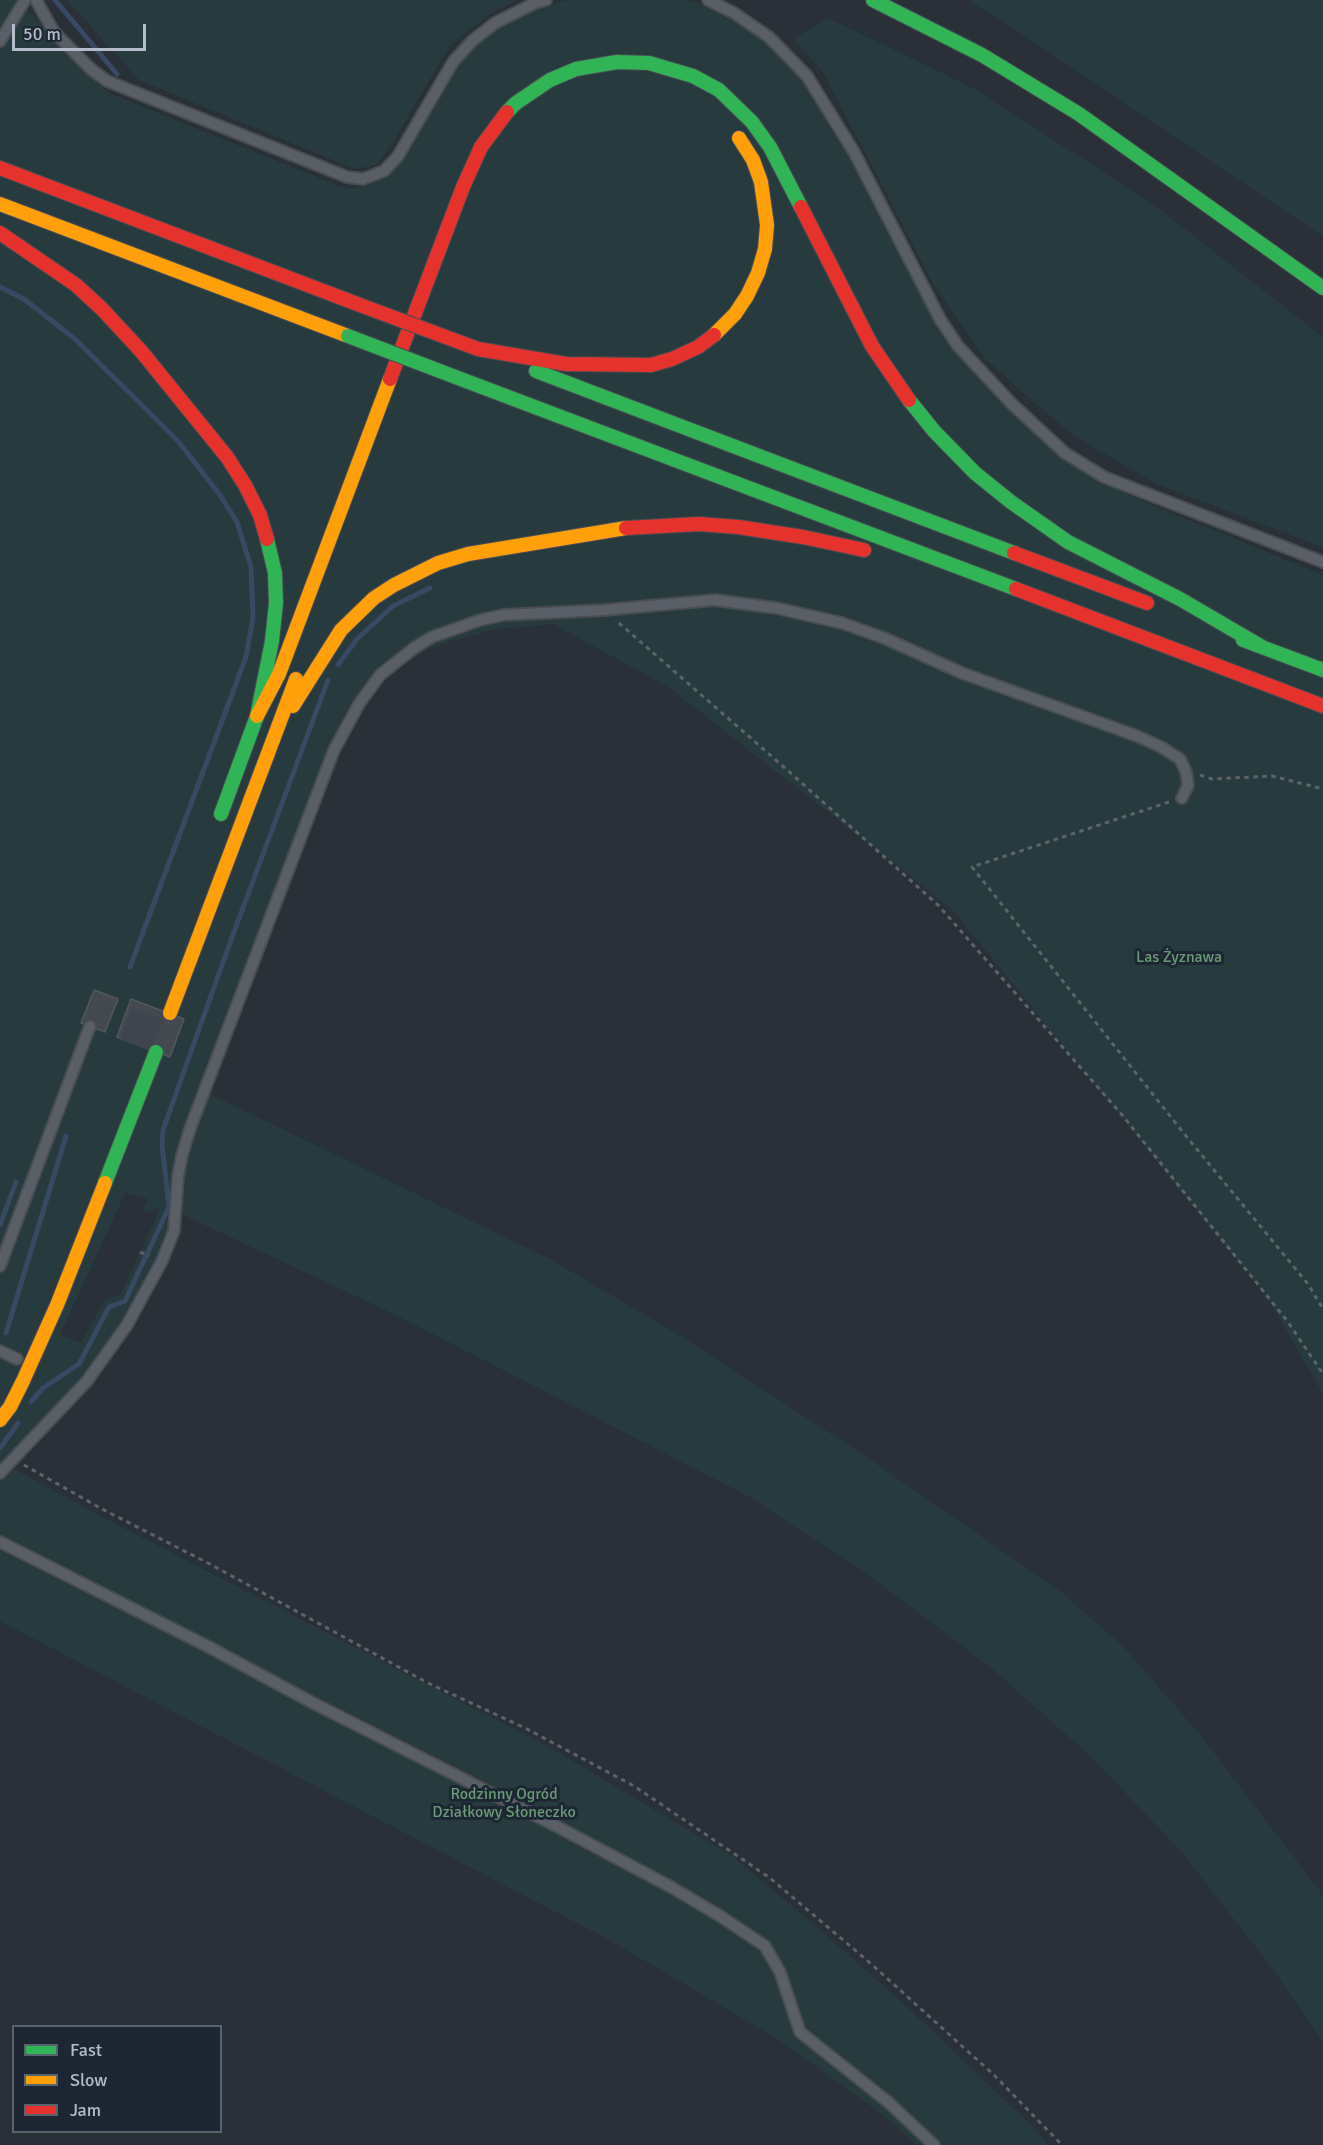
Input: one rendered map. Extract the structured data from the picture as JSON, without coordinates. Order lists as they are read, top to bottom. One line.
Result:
{"parks":["Las Żyznawa","Rodzinny Ogród Działkowy Słoneczko"],"legend":["Fast","Slow","Jam"],"scale_bar":"50 m"}
